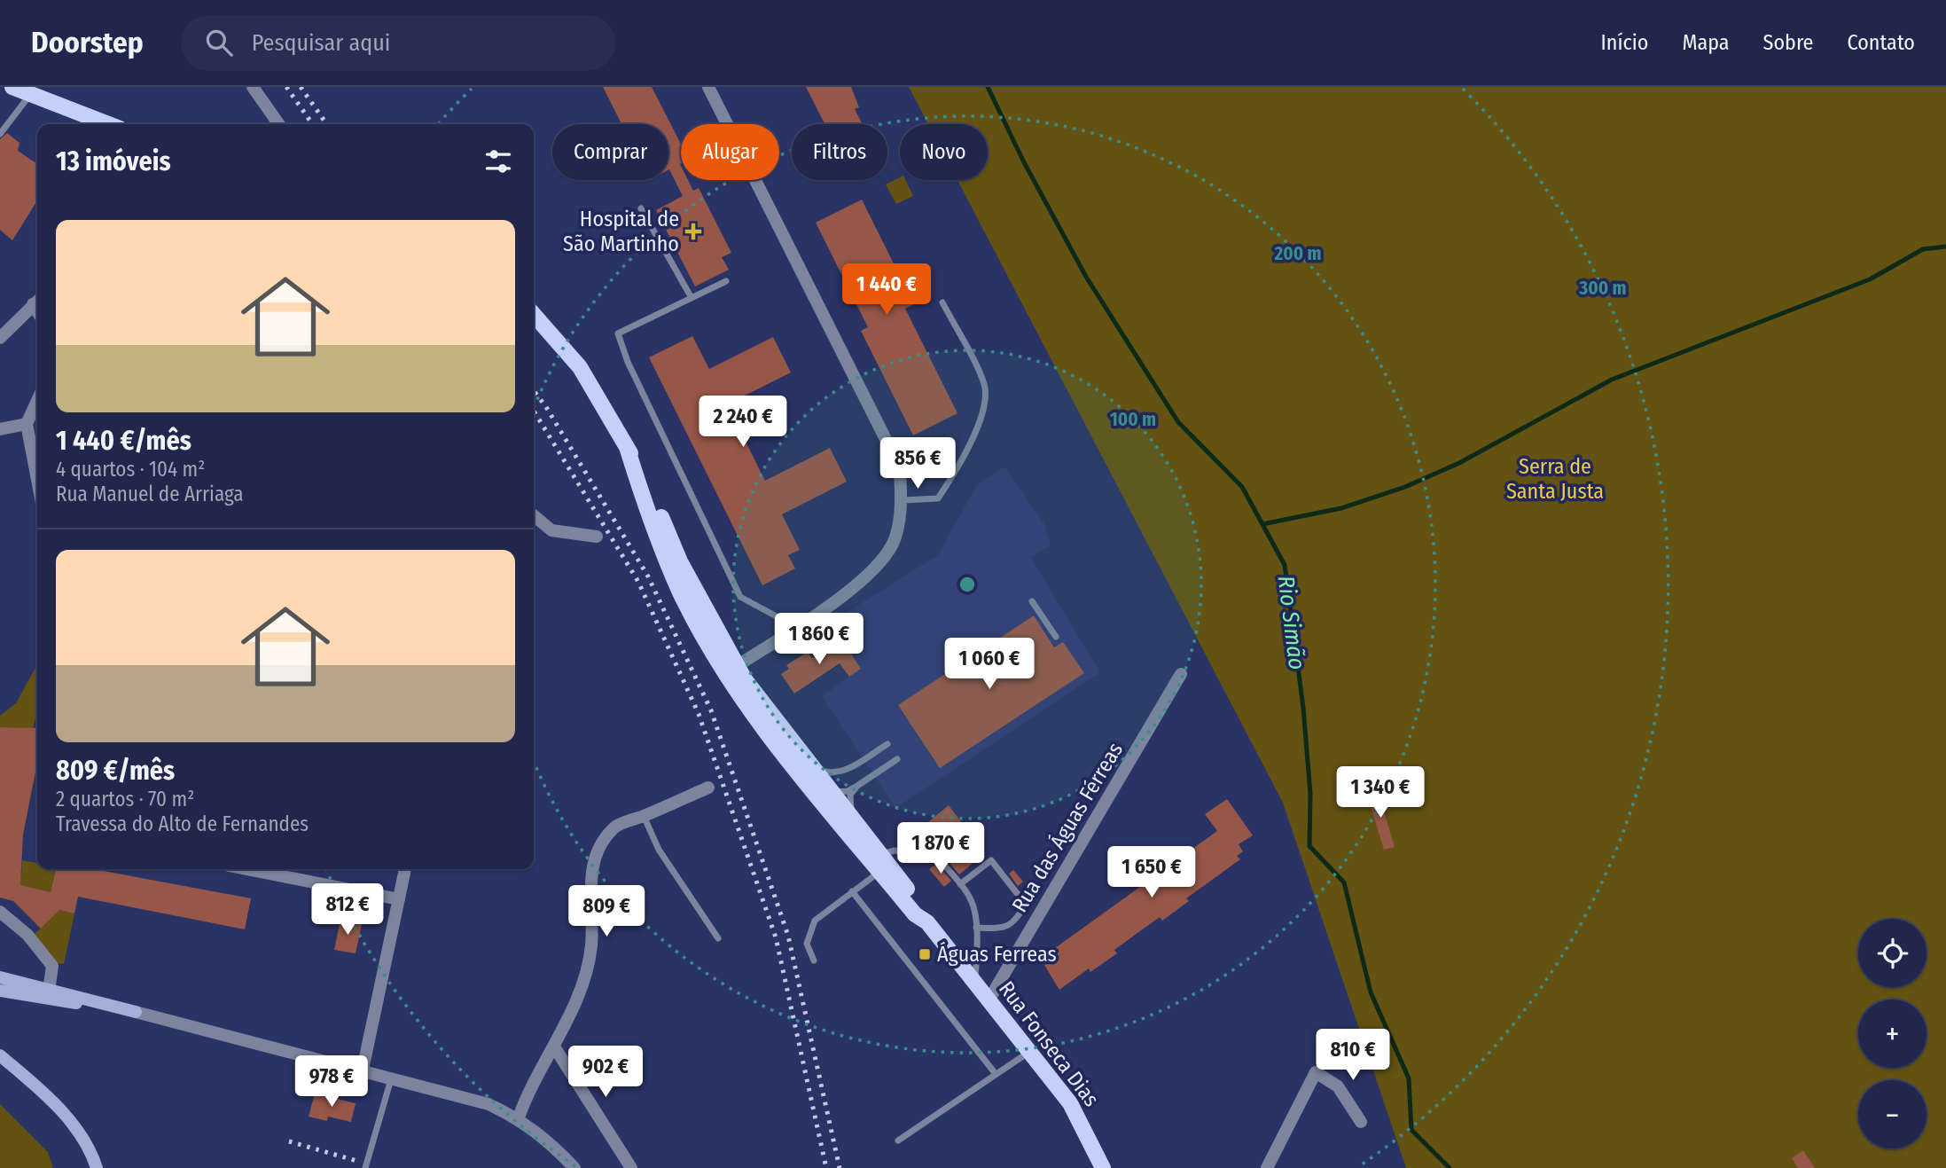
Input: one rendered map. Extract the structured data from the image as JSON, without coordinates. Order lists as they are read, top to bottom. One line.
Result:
{"streets":{"main road":["Rua Fonseca Dias"],"street":["Rua das Águas Férreas"]},"crossings":[["Rua das Águas Férreas","Rua Fonseca Dias"]],"water":["Rio Simão"],"parks":["Serra de Santa Justa"],"places":{"health":["Hospital de São Martinho"],"transit":["Águas Ferreas"]},"page":{"header":"Doorstep","search":"Pesquisar aqui","nav":["Início","Mapa","Sobre","Contato"],"chip":["Comprar","Alugar","Filtros","Novo"],"heading":"13 imóveis","list":[{"name":"1 440 €/mês","note":"4 quartos · 104 m² · Rua Manuel de Arriaga"},{"name":"809 €/mês","note":"2 quartos · 70 m² · Travessa do Alto de Fernandes"}],"price":["1 440 €","2 240 €","856 €","1 860 €","1 060 €","1 340 €","1 870 €","1 650 €","812 €","809 €","810 €","902 €","978 €"],"map_buttons":["+","−"]},"rings":["200 m","300 m","100 m"]}
